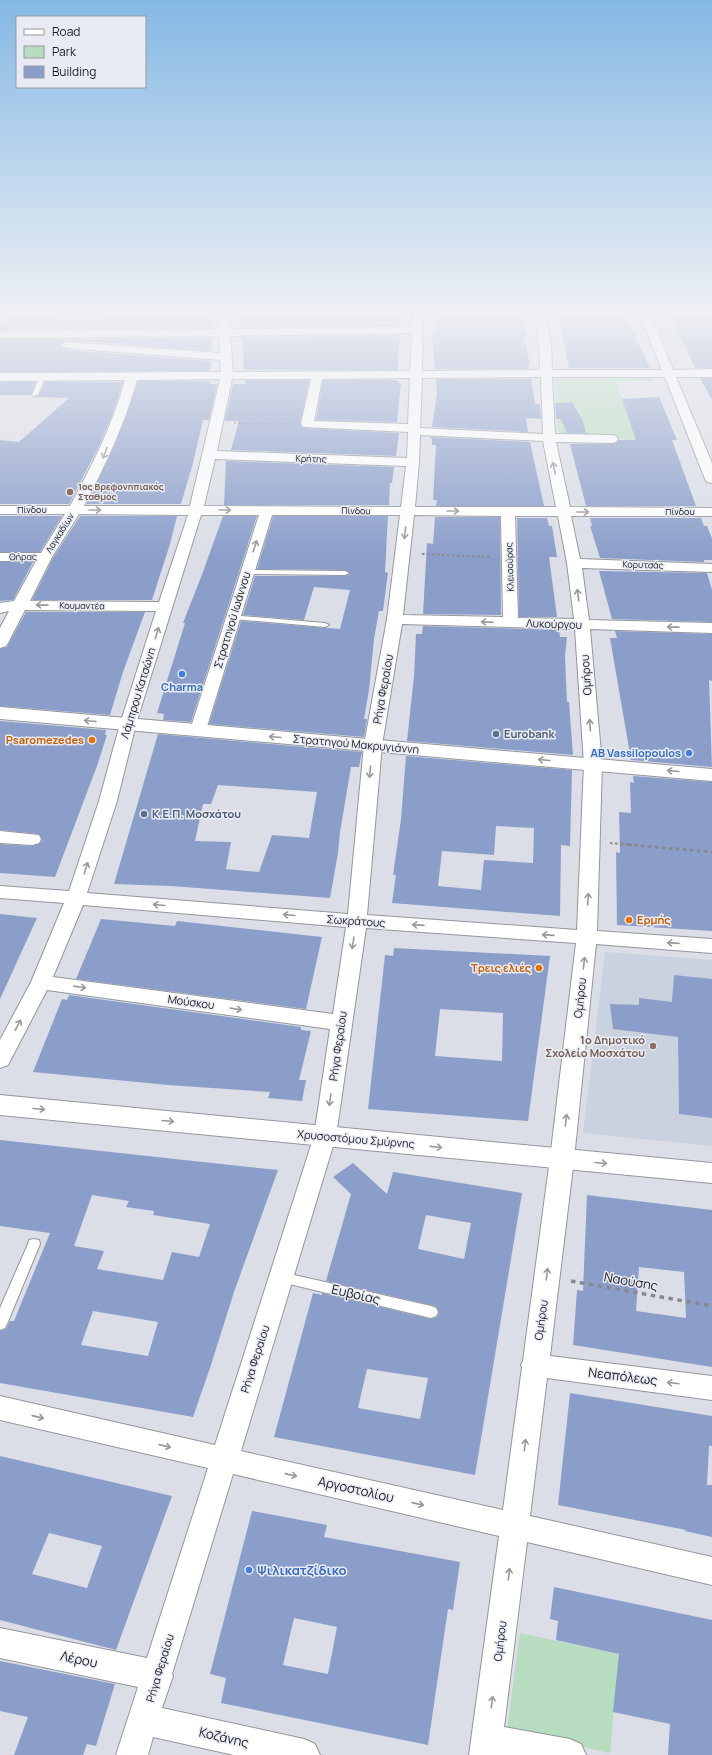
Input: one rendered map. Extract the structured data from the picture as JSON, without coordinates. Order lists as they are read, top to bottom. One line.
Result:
{"streets":{"main road":["Στρατηγού Μακρυγιάννη","Χρυσοστόμου Σμύρνης"],"street":["Κρήτης","Πίνδου","Λαγκαδίων","Θήρας","Κορυτσάς","Κλεισούρας","Κουμαντέα","Στρατηγού Ιωάννου","Λυκούργου","Ομήρου","Ρήγα Φεραίου","Λάμπρου Κατσώνη","Σωκράτους","Μούσκου","Νεαπόλεως","Αργοστολίου","Λέρου","Κοζάνης"],"lane":["Ευβοίας"],"path":["Ναούσης"]},"crossings":[["Κρήτης","Ρήγα Φεραίου"],["Κρήτης","Λάμπρου Κατσώνη"],["Πίνδου","Λαγκαδίων"],["Πίνδου","Κλεισούρας"],["Πίνδου","Στρατηγού Ιωάννου"],["Πίνδου","Ομήρου"],["Πίνδου","Ρήγα Φεραίου"],["Πίνδου","Λάμπρου Κατσώνη"],["Λαγκαδίων","Θήρας"],["Λαγκαδίων","Κουμαντέα"],["Κορυτσάς","Ομήρου"],["Κλεισούρας","Λυκούργου"],["Κουμαντέα","Λάμπρου Κατσώνη"],["Στρατηγού Ιωάννου","Στρατηγού Μακρυγιάννη"],["Λυκούργου","Ομήρου"],["Λυκούργου","Ρήγα Φεραίου"],["Ομήρου","Στρατηγού Μακρυγιάννη"],["Ομήρου","Σωκράτους"],["Ομήρου","Χρυσοστόμου Σμύρνης"],["Ομήρου","Ναούσης"],["Ομήρου","Νεαπόλεως"],["Ομήρου","Αργοστολίου"],["Ρήγα Φεραίου","Στρατηγού Μακρυγιάννη"],["Ρήγα Φεραίου","Σωκράτους"],["Ρήγα Φεραίου","Μούσκου"],["Ρήγα Φεραίου","Χρυσοστόμου Σμύρνης"],["Ρήγα Φεραίου","Ευβοίας"],["Ρήγα Φεραίου","Αργοστολίου"],["Ρήγα Φεραίου","Λέρου"],["Ρήγα Φεραίου","Κοζάνης"],["Λάμπρου Κατσώνη","Στρατηγού Μακρυγιάννη"],["Λάμπρου Κατσώνη","Σωκράτους"],["Λάμπρου Κατσώνη","Μούσκου"]],"one_way":["Λαγκαδίων","Κουμαντέα","Λυκούργου","Ομήρου","Λάμπρου Κατσώνη","Στρατηγού Μακρυγιάννη","Σωκράτους","Μούσκου","Χρυσοστόμου Σμύρνης","Νεαπόλεως","Αργοστολίου"],"places":["1ος Βρεφονηπιακός Σταθμός","Charma","Eurobank","Psaromezedes","AB Vassilopoulos","Κ.Ε.Π. Μοσχάτου","Ερμής","Τρεις ελιές","1ο Δημοτικό Σχολείο Μοσχάτου","Ψιλικατζίδικο"],"legend":["Road","Park","Building"]}
